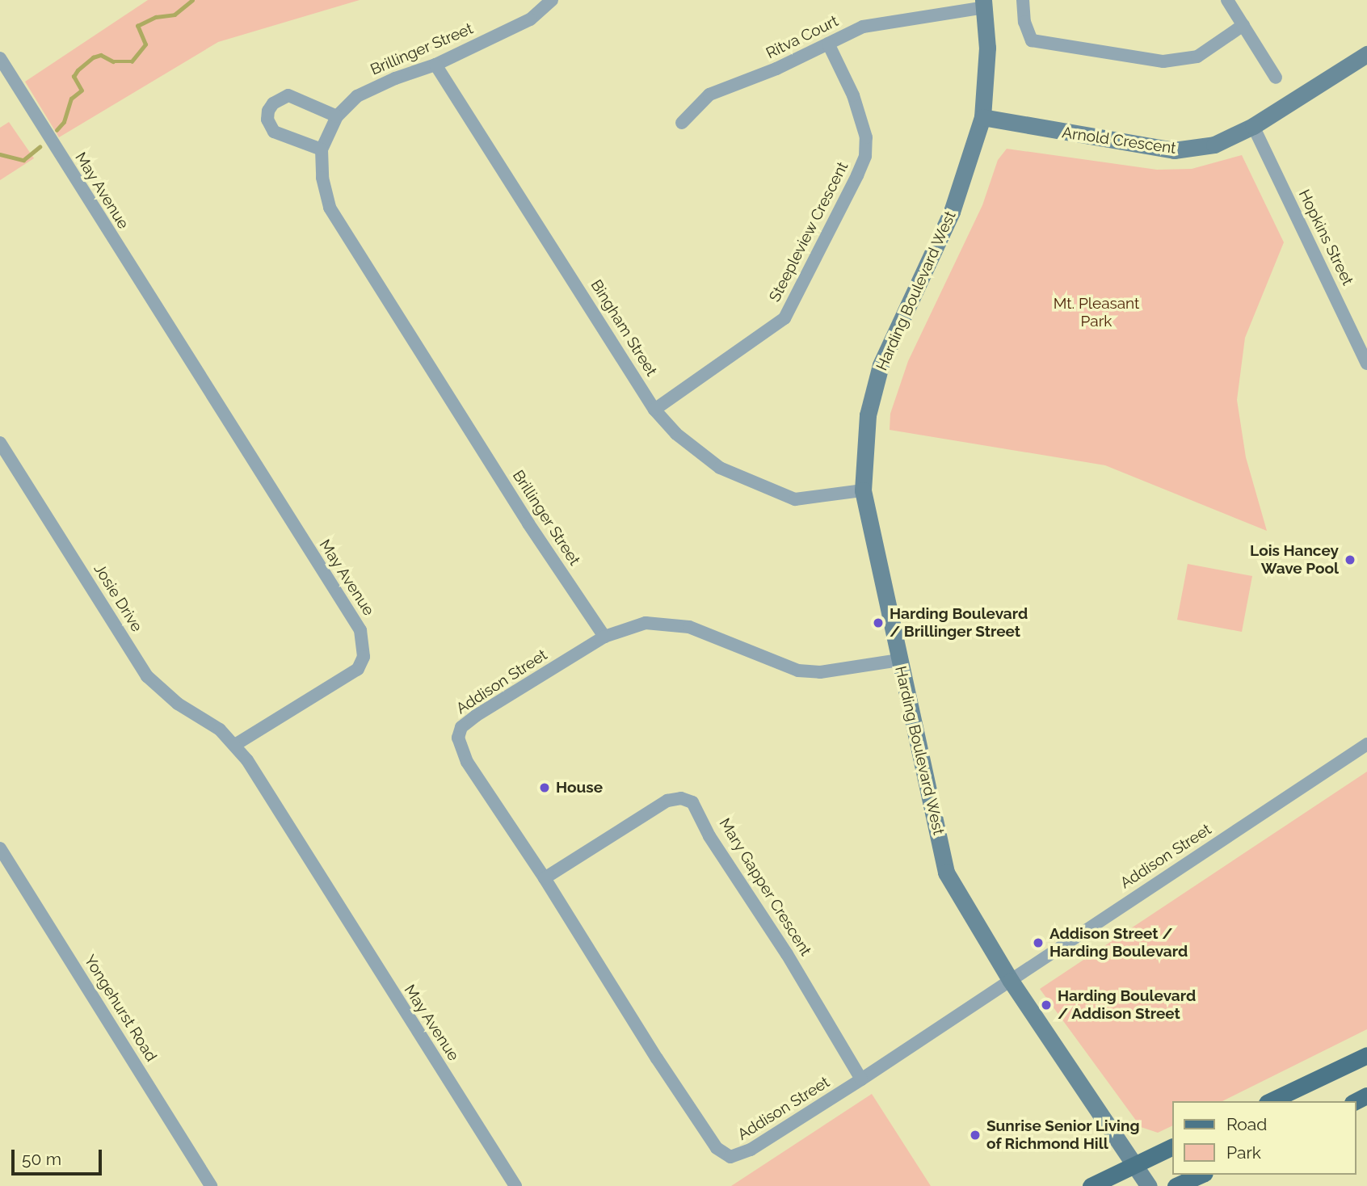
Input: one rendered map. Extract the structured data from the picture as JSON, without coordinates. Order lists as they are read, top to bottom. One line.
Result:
{"streets":{"street":["Ritva Court","Brillinger Street","Arnold Crescent","May Avenue","Steepleview Crescent","Hopkins Street","Harding Boulevard West","Bingham Street","Josie Drive","Addison Street","Mary Gapper Crescent","Yongehurst Road"]},"crossings":[["Ritva Court","Steepleview Crescent"],["Ritva Court","Harding Boulevard West"],["Brillinger Street","Bingham Street"],["Brillinger Street","Addison Street"],["Arnold Crescent","Hopkins Street"],["Arnold Crescent","Harding Boulevard West"],["May Avenue","Josie Drive"],["Steepleview Crescent","Bingham Street"],["Harding Boulevard West","Bingham Street"],["Harding Boulevard West","Addison Street"],["Addison Street","Mary Gapper Crescent"]],"parks":["Mt. Pleasant Park"],"places":["Lois Hancey Wave Pool","Harding Boulevard / Brillinger Street","House","Addison Street / Harding Boulevard","Harding Boulevard / Addison Street","Sunrise Senior Living of Richmond Hill"],"legend":["Road","Park"],"scale_bar":"50 m"}
